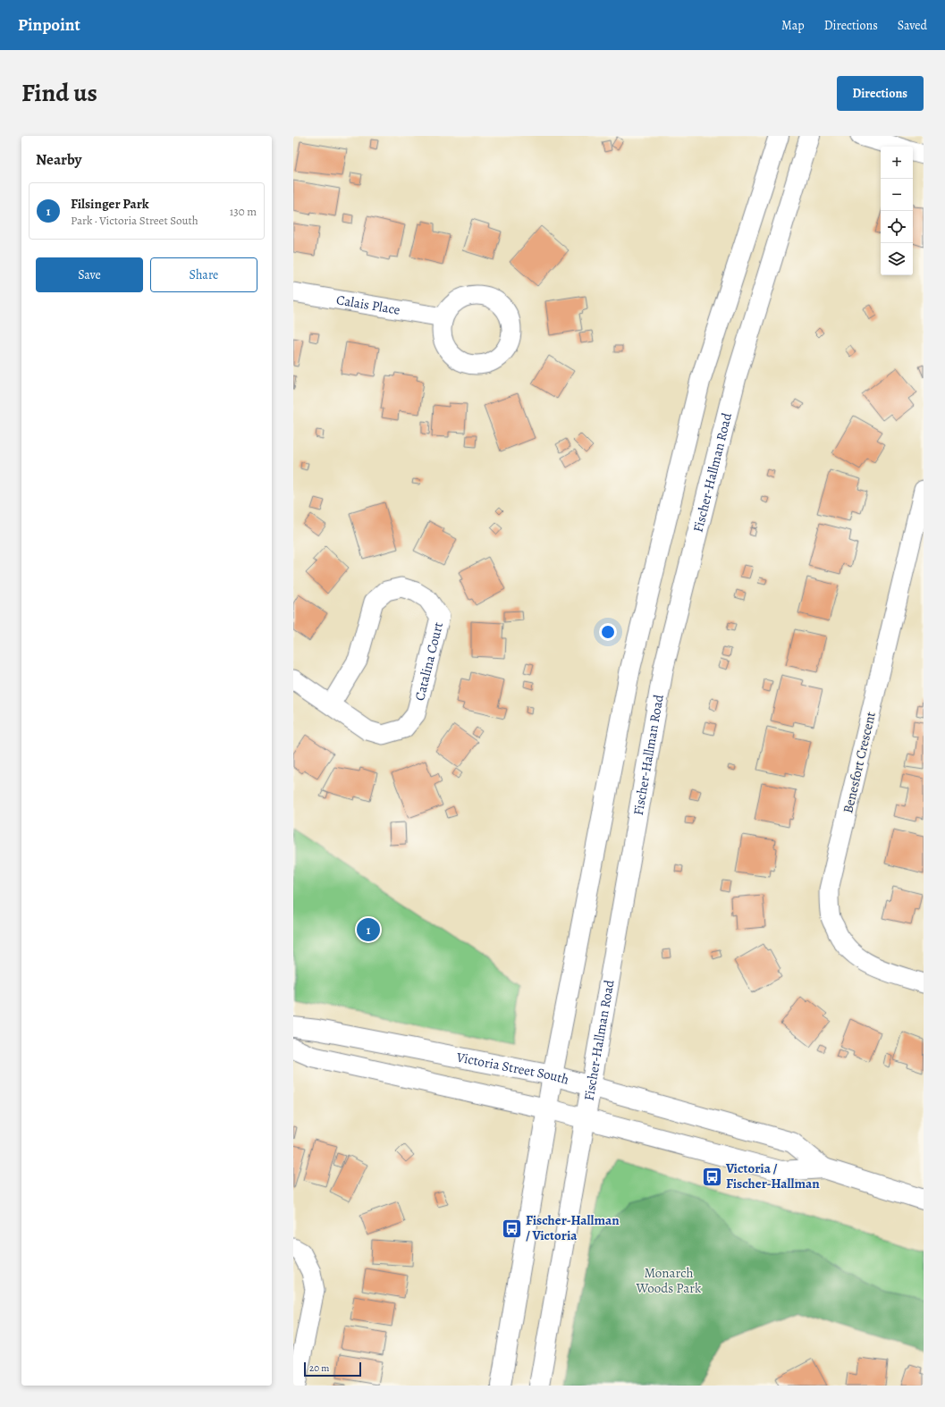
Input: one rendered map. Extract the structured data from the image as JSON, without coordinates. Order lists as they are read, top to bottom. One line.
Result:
{"streets":{"main road":["Fischer-Hallman Road","Victoria Street South"],"street":["Calais Place","Catalina Court","Benesfort Crescent"]},"crossings":[["Fischer-Hallman Road","Victoria Street South"]],"parks":["Monarch Woods Park"],"places":{"bus stop":["Victoria / Fischer-Hallman","Fischer-Hallman / Victoria"]},"scale_bar":"20 m","page":{"header":"Pinpoint","nav":["Map","Directions","Saved"],"title":"Find us","buttons":["Directions",["Save","Share"]],"heading":"Nearby","map_buttons":["+","−"],"list":[{"mark":"1","name":"Filsinger Park","note":"Park · Victoria Street South","value":"130 m"}],"pins":"1","scale":"20 m"}}
